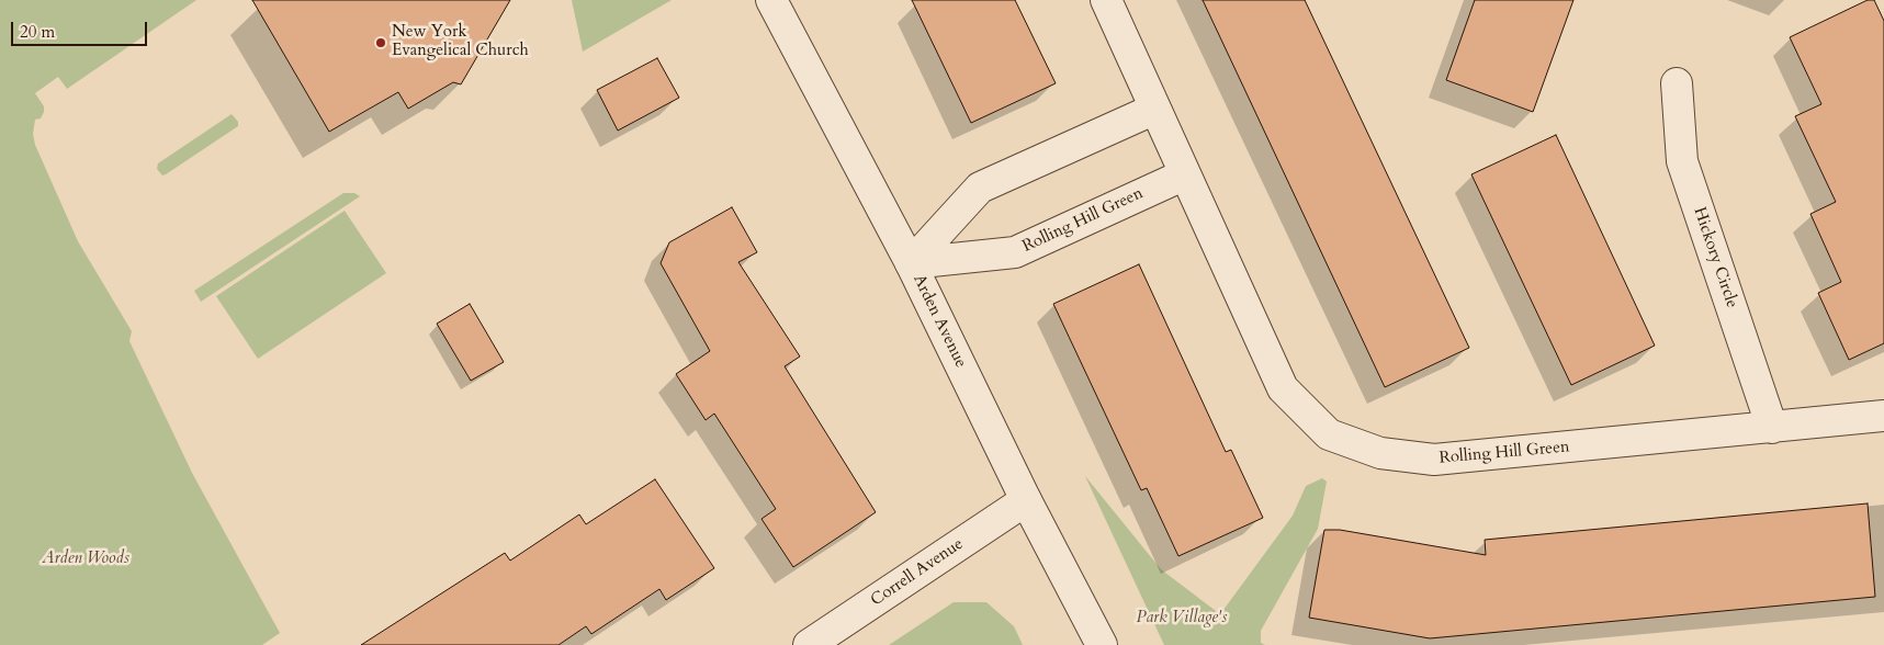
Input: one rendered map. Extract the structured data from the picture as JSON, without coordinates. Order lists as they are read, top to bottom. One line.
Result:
{"streets":{"street":["Rolling Hill Green","Hickory Circle","Arden Avenue","Correll Avenue"]},"crossings":[["Rolling Hill Green","Hickory Circle"],["Rolling Hill Green","Arden Avenue"],["Arden Avenue","Correll Avenue"]],"parks":["Arden Woods","Park Village's"],"places":["New York Evangelical Church"],"scale_bar":"20 m"}
